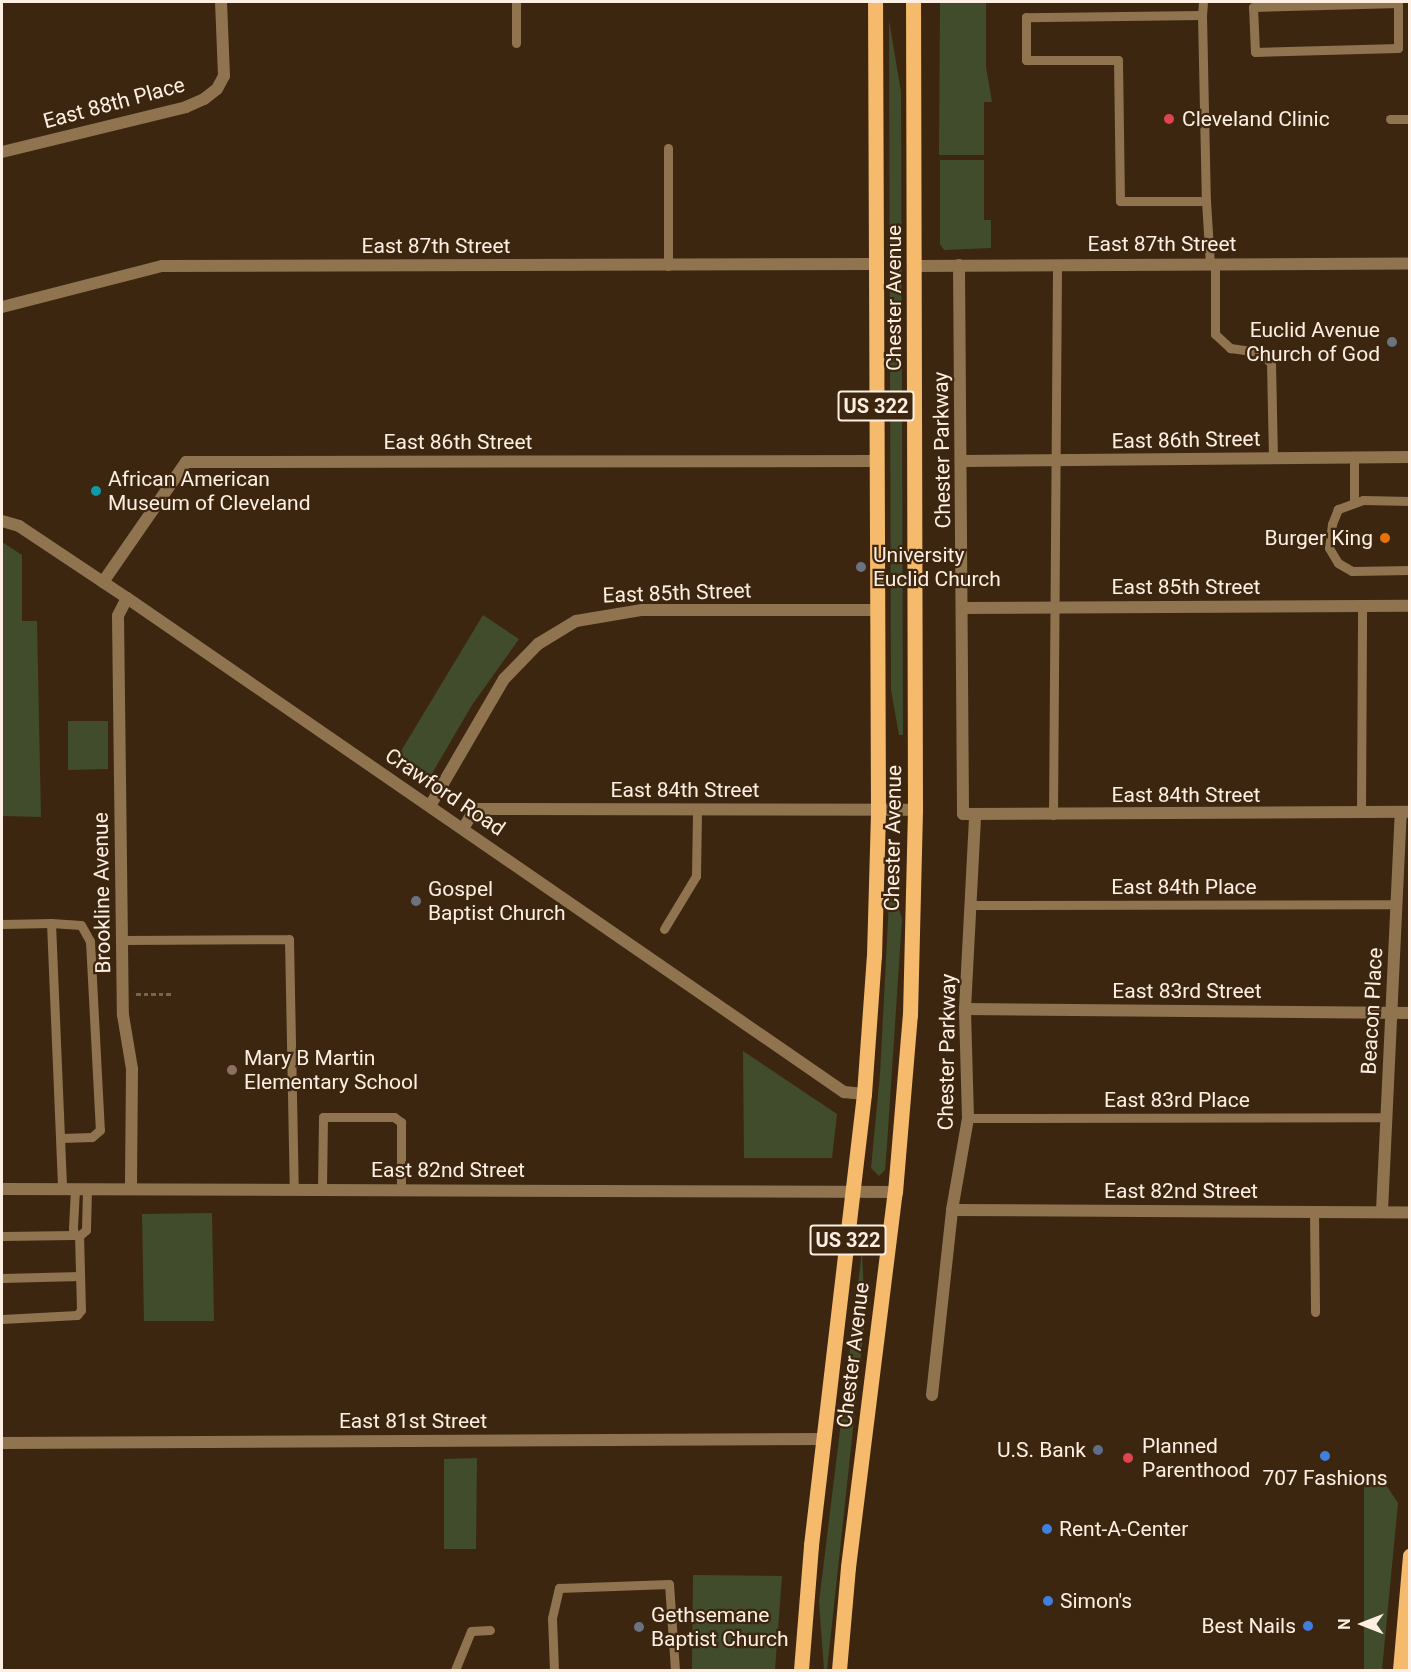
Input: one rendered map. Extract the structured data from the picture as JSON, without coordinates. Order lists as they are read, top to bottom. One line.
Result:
{"streets":{"main road":["Chester Avenue","US 322"],"street":["East 88th Place","East 87th Street","East 86th Street","Chester Parkway","East 85th Street","East 84th Street","Crawford Road","Brookline Avenue","East 83rd Street","Beacon Place","East 82nd Street","East 81st Street"],"lane":["East 84th Place","East 83rd Place"]},"crossings":[["East 87th Street","Chester Avenue"],["East 87th Street","Chester Parkway"],["Chester Avenue","East 86th Street"],["Chester Avenue","East 85th Street"],["Chester Avenue","East 84th Street"],["Chester Avenue","Crawford Road"],["Chester Avenue","East 82nd Street"],["Chester Avenue","East 81st Street"],["East 86th Street","Chester Parkway"],["East 86th Street","Crawford Road"],["Chester Parkway","East 85th Street"],["Chester Parkway","East 84th Street"],["Chester Parkway","East 84th Place"],["Chester Parkway","East 83rd Street"],["Chester Parkway","East 83rd Place"],["Chester Parkway","East 82nd Street"],["East 85th Street","Crawford Road"],["East 84th Street","Crawford Road"],["East 84th Street","Beacon Place"],["Crawford Road","Brookline Avenue"],["East 84th Place","Beacon Place"],["Brookline Avenue","East 82nd Street"],["East 83rd Street","Beacon Place"],["Beacon Place","East 83rd Place"],["Beacon Place","East 82nd Street"]],"places":["Cleveland Clinic","Euclid Avenue Church of God","African American Museum of Cleveland","Burger King","University Euclid Church","Gospel Baptist Church","Mary B Martin Elementary School","U.S. Bank","707 Fashions","Planned Parenthood","Rent-A-Center","Simon's","Best Nails","Gethsemane Baptist Church"],"north":"left"}
